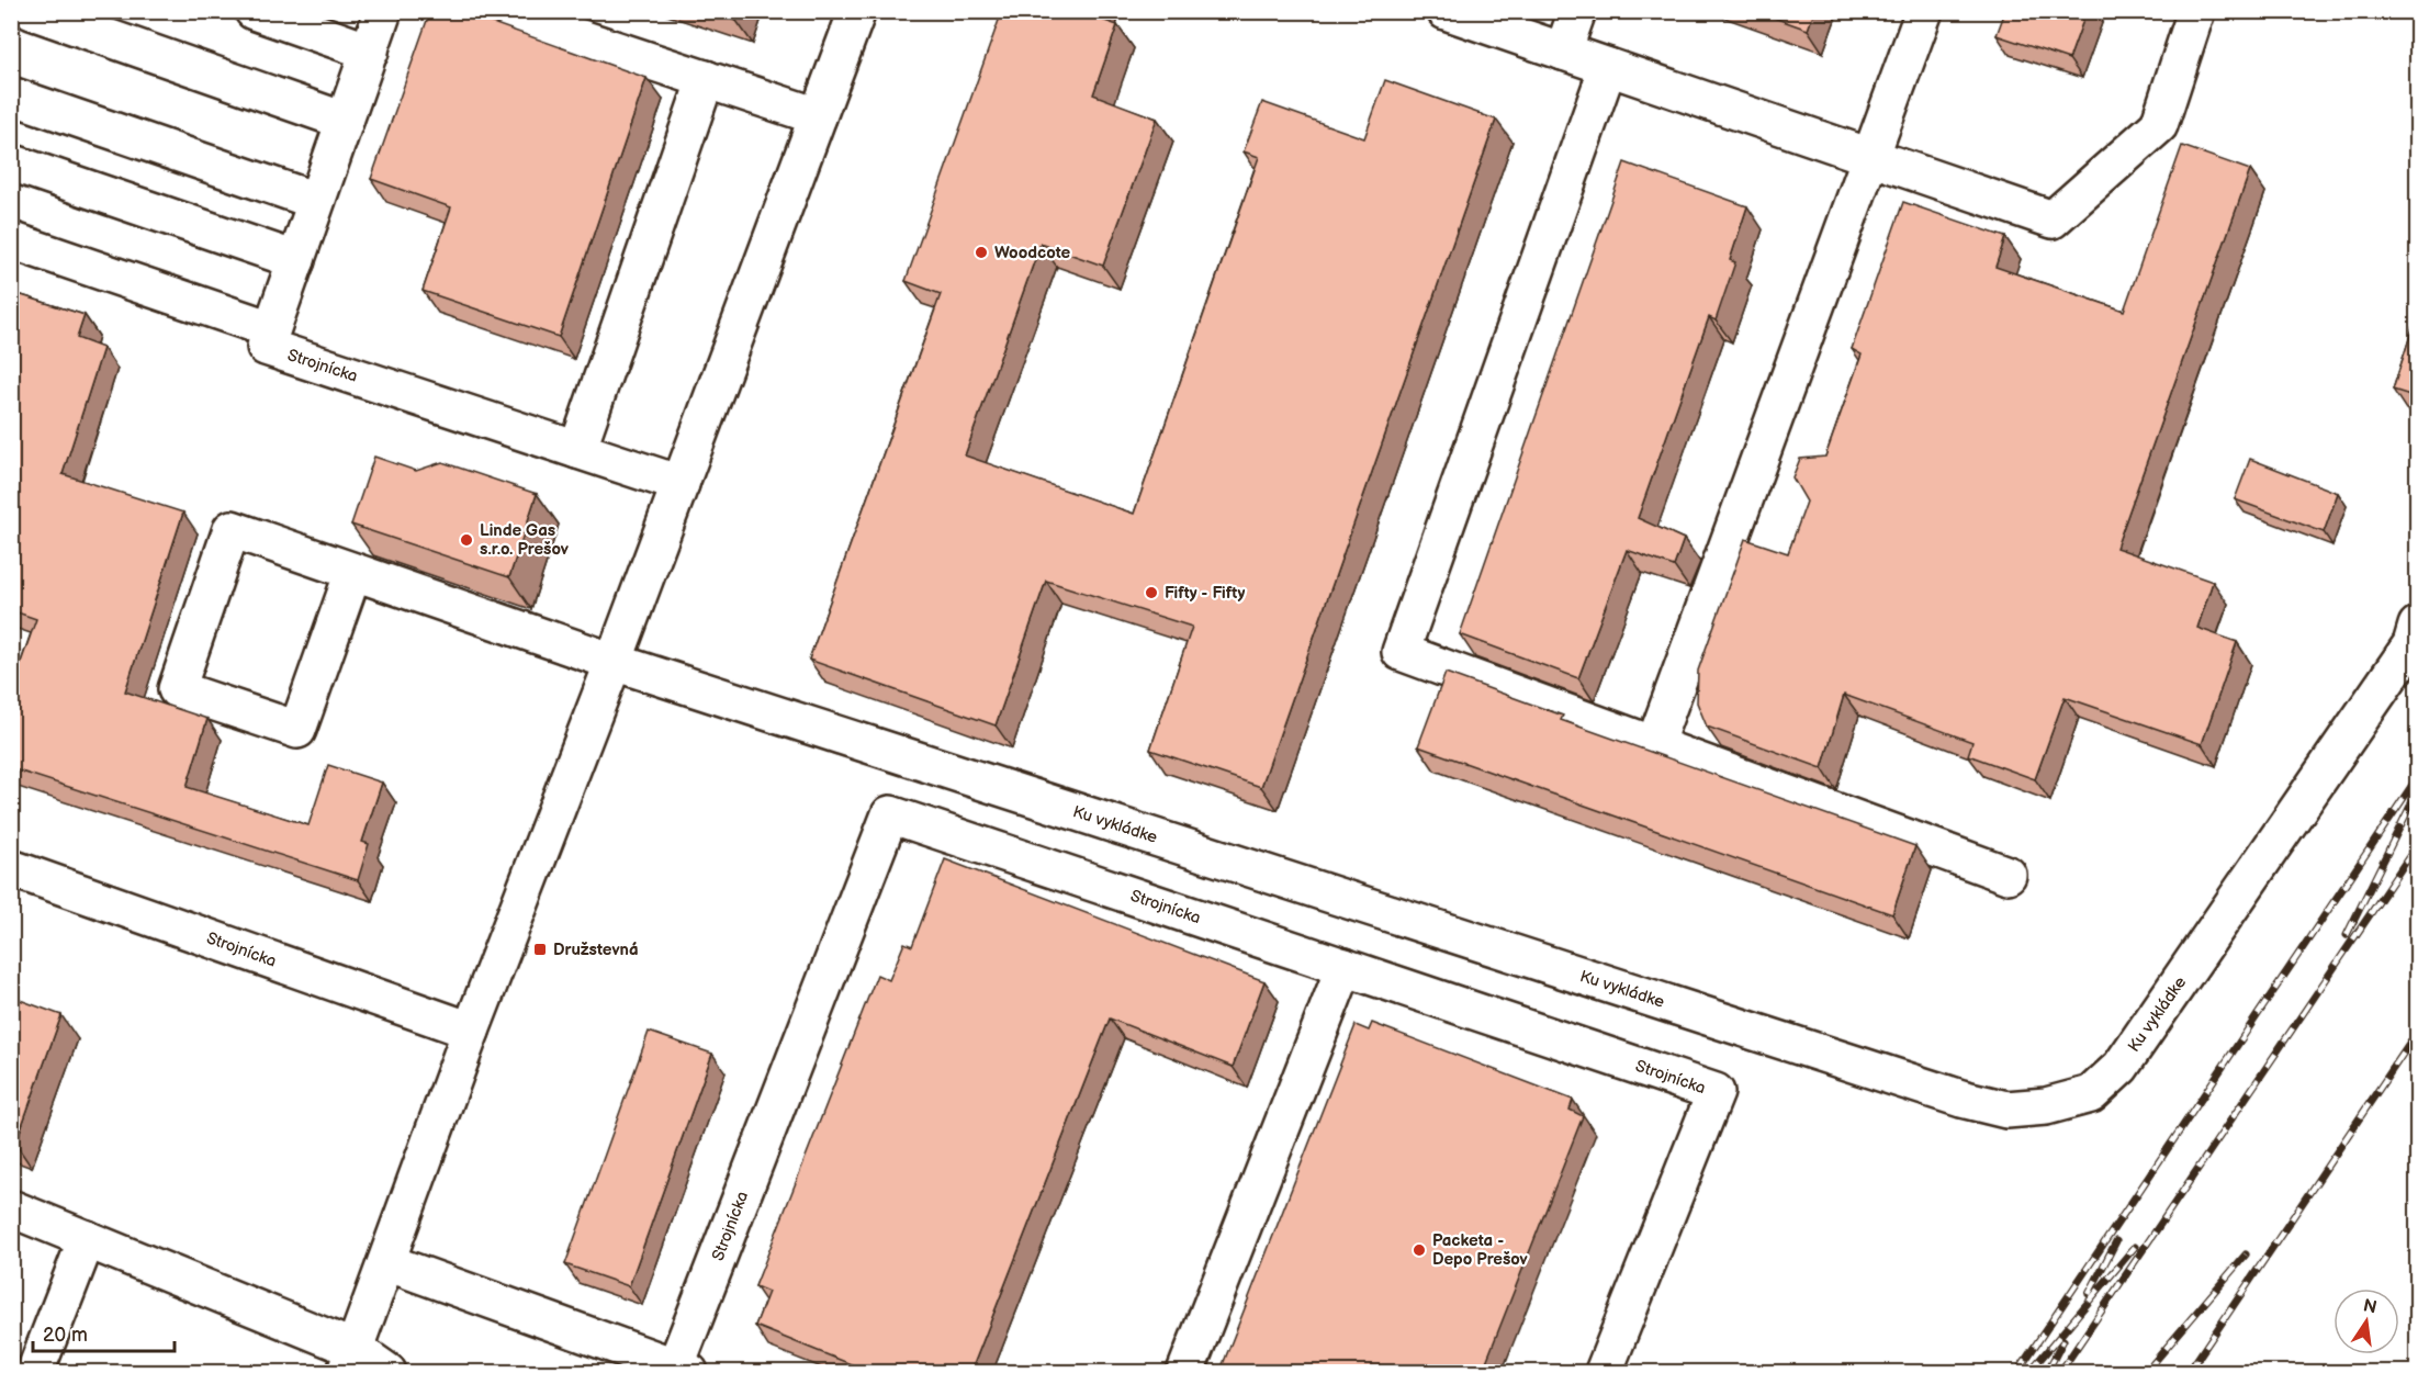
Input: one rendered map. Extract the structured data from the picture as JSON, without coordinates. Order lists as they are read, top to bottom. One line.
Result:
{"streets":{"street":["Strojnícka","Ku vykládke"]},"places":{"other":["Woodcote","Linde Gas s.r.o. Prešov","Fifty - Fifty","Packeta - Depo Prešov"],"transit":["Družstevná"]},"scale_bar":"20 m","north":"top"}
